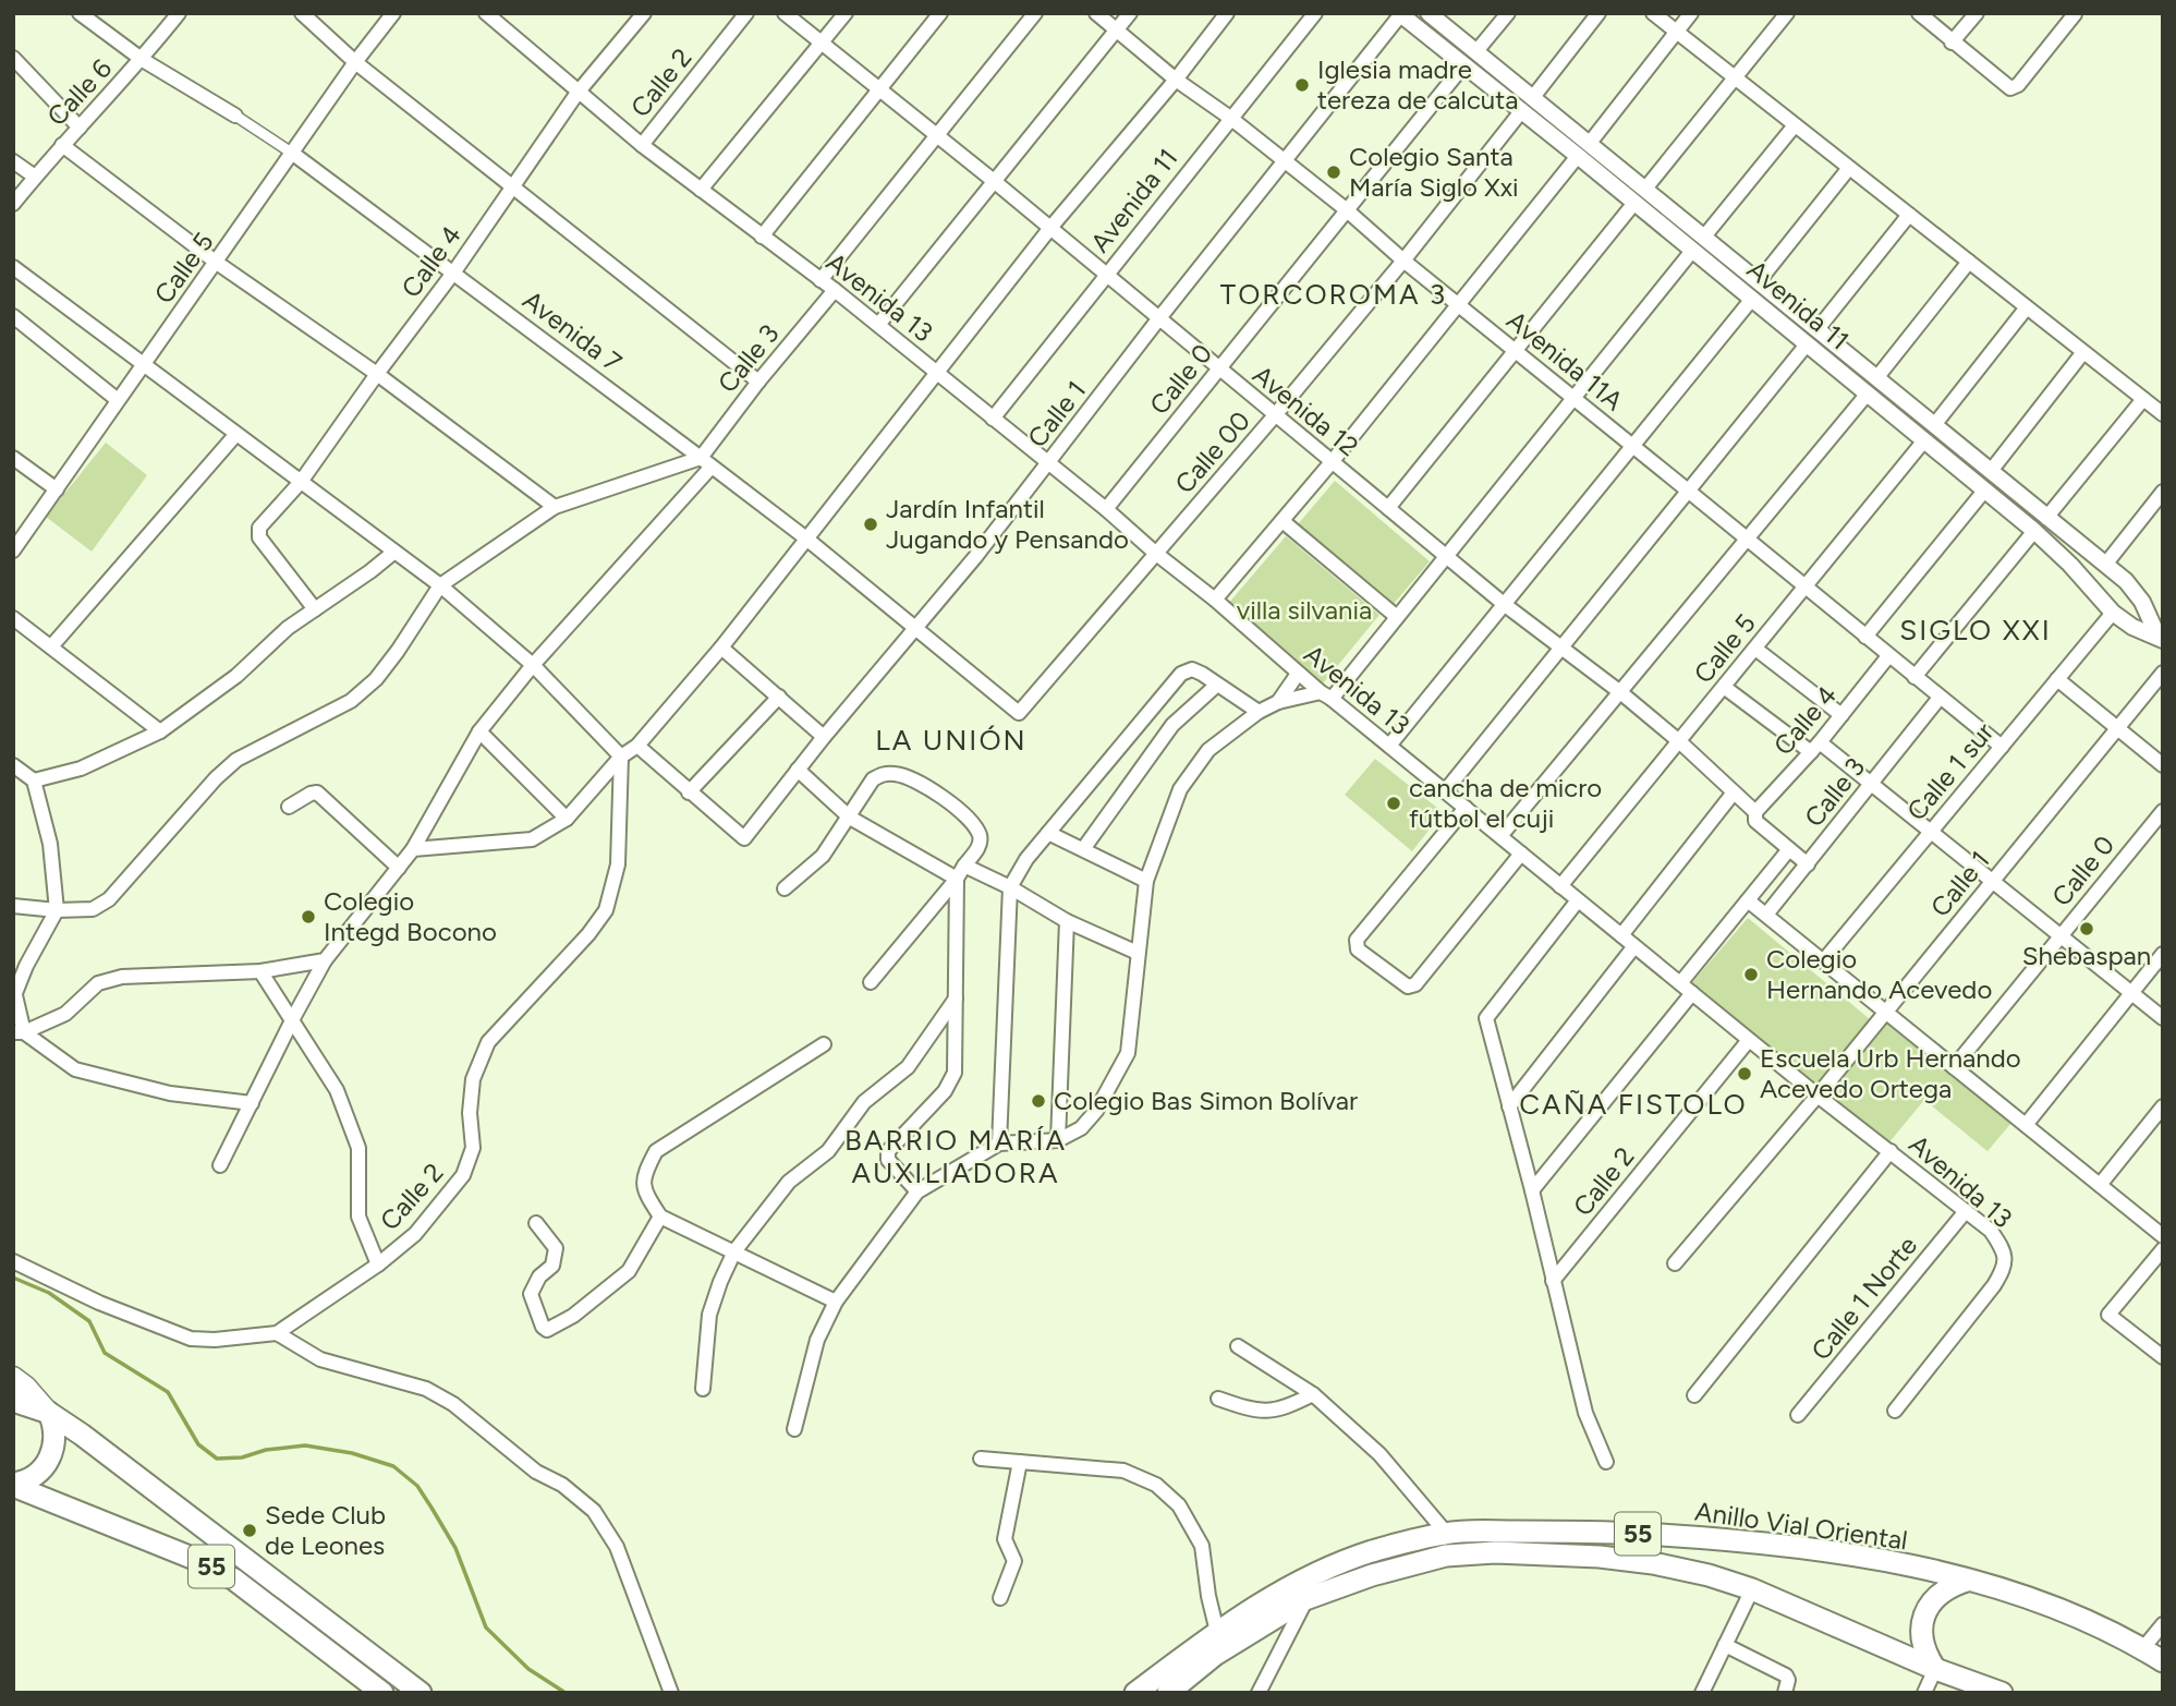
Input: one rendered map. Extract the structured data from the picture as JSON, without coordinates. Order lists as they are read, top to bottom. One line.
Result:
{"streets":{"highway":["Anillo Vial Oriental","55"],"street":["Calle 2","Calle 6","Avenida 11","Calle 4","Calle 5","Avenida 13","Avenida 7","Calle 3","Avenida 11A","Calle 0","Avenida 12","Calle 1","Calle 00","Calle 1 sur","Calle 1 Norte"]},"crossings":[["Calle 2","Avenida 13"],["Calle 6","Avenida 7"],["Avenida 11","Calle 5"],["Avenida 11","Avenida 13"],["Avenida 11","Avenida 11A"],["Avenida 11","Calle 0"],["Avenida 11","Avenida 12"],["Avenida 11","Calle 1"],["Avenida 11","Calle 00"],["Avenida 11","Calle 1 sur"],["Calle 4","Avenida 13"],["Calle 4","Avenida 7"],["Calle 4","Avenida 11A"],["Calle 4","Avenida 12"],["Calle 5","Avenida 13"],["Calle 5","Avenida 7"],["Calle 5","Avenida 11A"],["Calle 5","Avenida 12"],["Avenida 13","Calle 3"],["Avenida 13","Calle 0"],["Avenida 13","Calle 1"],["Avenida 13","Calle 00"],["Avenida 13","Calle 1 Norte"],["Avenida 7","Calle 3"],["Avenida 7","Calle 1"],["Avenida 7","Calle 00"],["Calle 3","Avenida 11A"],["Calle 3","Avenida 12"],["Avenida 11A","Calle 0"],["Avenida 11A","Calle 1"],["Avenida 11A","Calle 00"],["Avenida 11A","Calle 1 sur"],["Calle 0","Avenida 12"],["Avenida 12","Calle 1"],["Avenida 12","Calle 00"]],"districts":["TORCOROMA 3","SIGLO XXI","LA UNIÓN","CAÑA FISTOLO","BARRIO MARÍA AUXILIADORA"],"parks":["villa silvania"],"places":["Iglesia madre tereza de calcuta","Colegio Santa María Siglo Xxi","Jardín Infantil Jugando y Pensando","cancha de micro fútbol el cuji","Colegio Integd Bocono","Shebaspan","Colegio Hernando Acevedo","Escuela Urb Hernando Acevedo Ortega","Colegio Bas Simon Bolívar","Sede Club de Leones"]}
